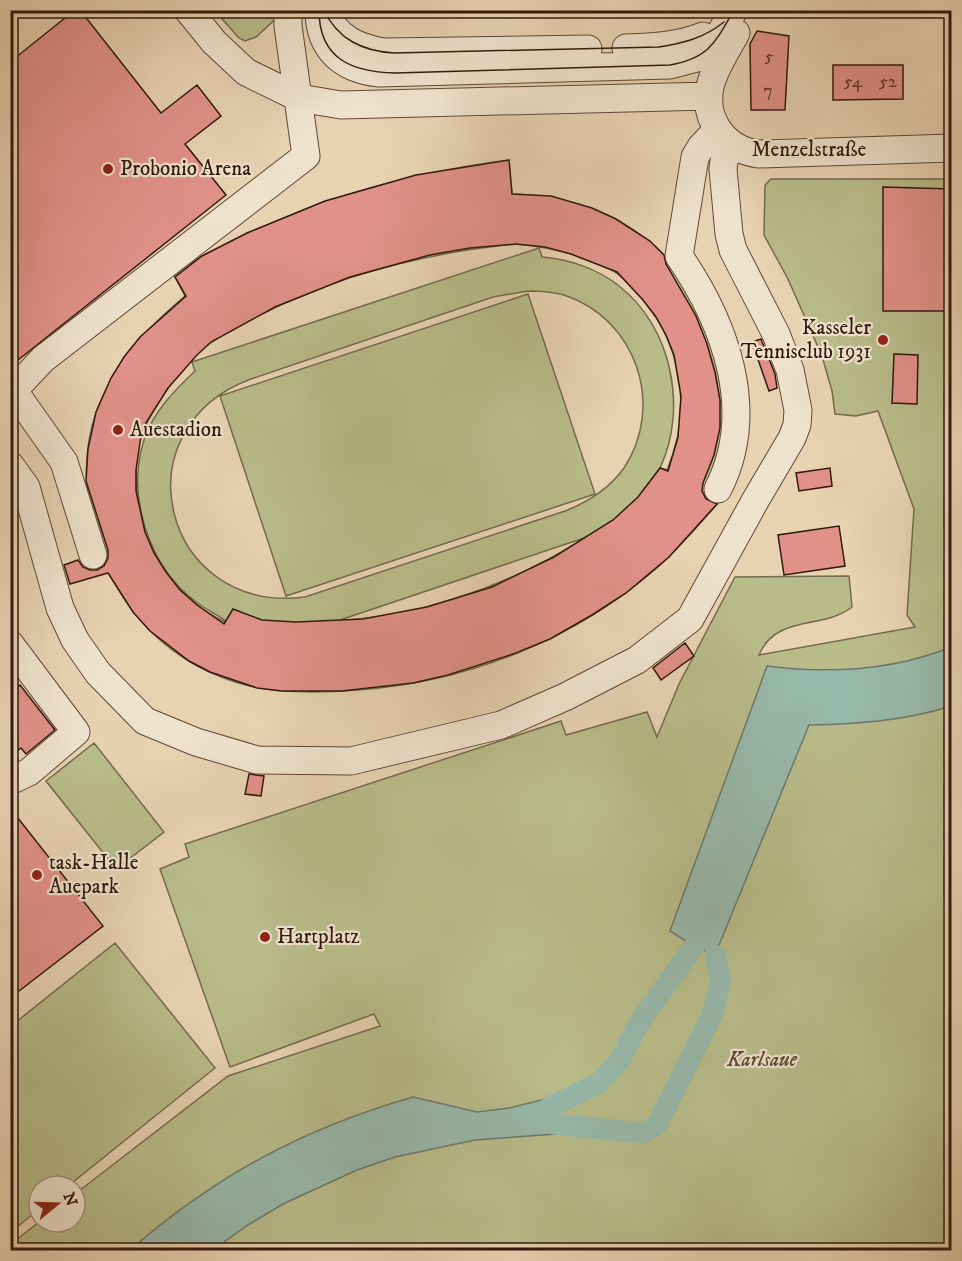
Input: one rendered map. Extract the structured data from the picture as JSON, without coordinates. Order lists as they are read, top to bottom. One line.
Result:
{"streets":{"street":["Menzelstraße"]},"parks":["Karlsaue"],"places":["Probonio Arena","Kasseler Tennisclub 1931","Auestadion","task-Halle Auepark","Hartplatz"],"house_numbers":["5","54","52","7"],"north":"right"}
